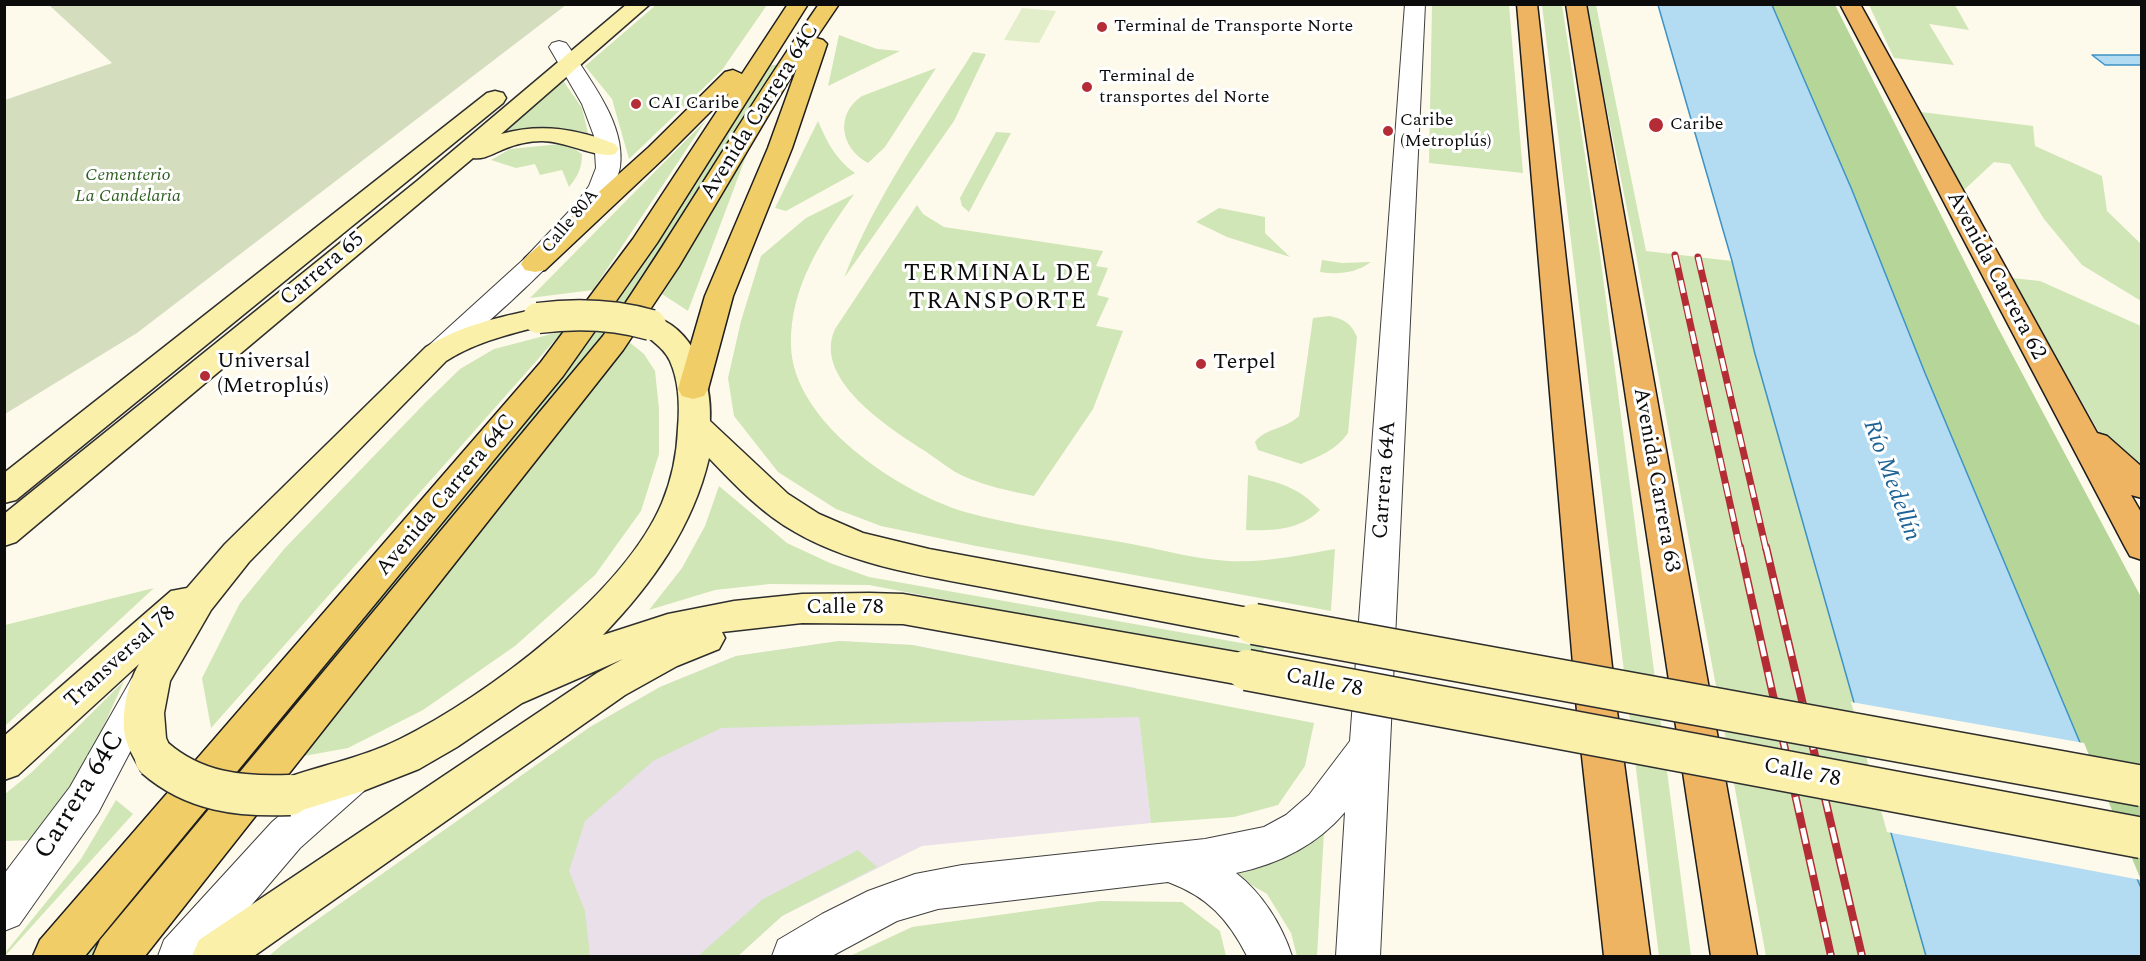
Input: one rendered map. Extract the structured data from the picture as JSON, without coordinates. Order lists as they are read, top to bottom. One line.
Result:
{"streets":{"highway":["Avenida Carrera 62","Avenida Carrera 63"],"main road":["Avenida Carrera 64C","Carrera 65","Calle 78","Transversal 78"],"street":["Calle 80A","Carrera 64A","Carrera 64C"]},"crossings":[["Calle 80A","Carrera 65"]],"districts":["TERMINAL DE TRANSPORTE"],"water":["Río Medellín"],"parks":["Cementerio La Candelaria"],"places":["Terminal de Transporte Norte","Terminal de transportes del Norte","CAI Caribe","Caribe","Caribe (Metroplús)","Terpel","Universal (Metroplús)"]}
